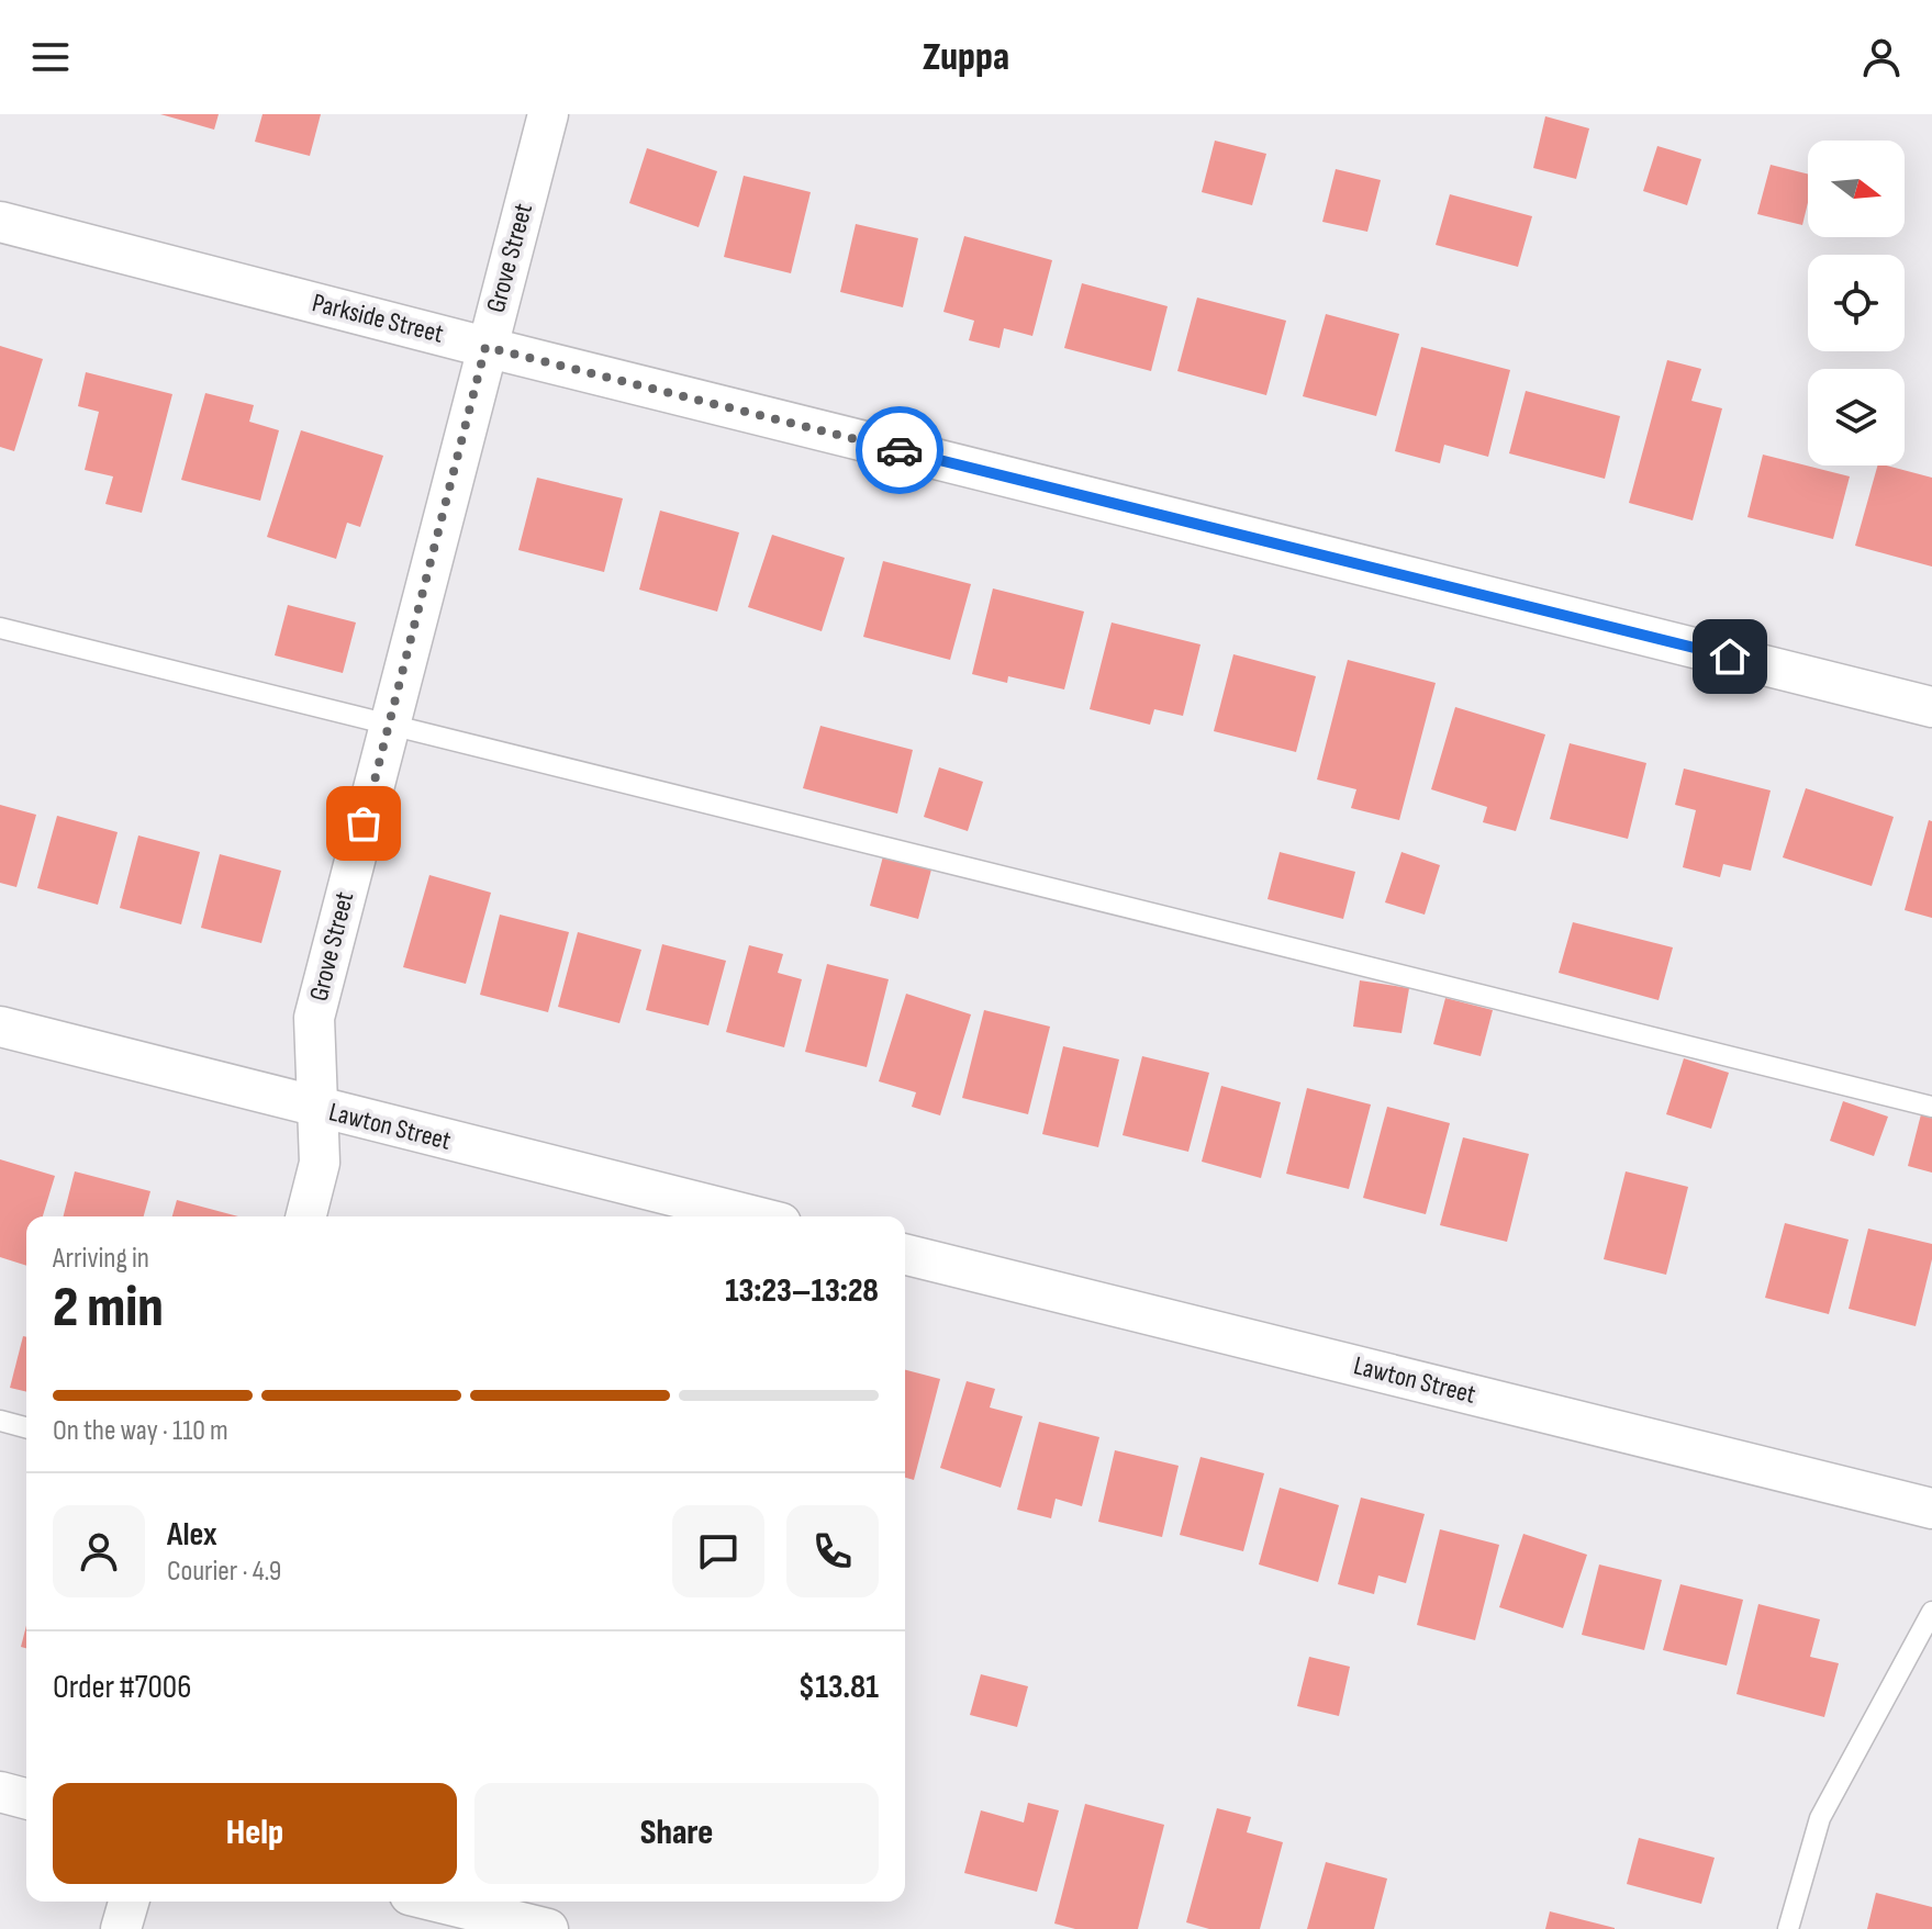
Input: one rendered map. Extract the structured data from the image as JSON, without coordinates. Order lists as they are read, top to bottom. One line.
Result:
{"streets":{"street":["Grove Street","Parkside Street","Lawton Street"]},"crossings":[["Grove Street","Parkside Street"],["Grove Street","Lawton Street"]],"north":"right","page":{"header":"Zuppa","heading":["2 min","Arriving in","13:23–13:28"],"panel":["Alex","Courier · 4.9","Order #7006","$13.81"],"bar":"On the way · 110 m","buttons":["Help","Share"]}}
